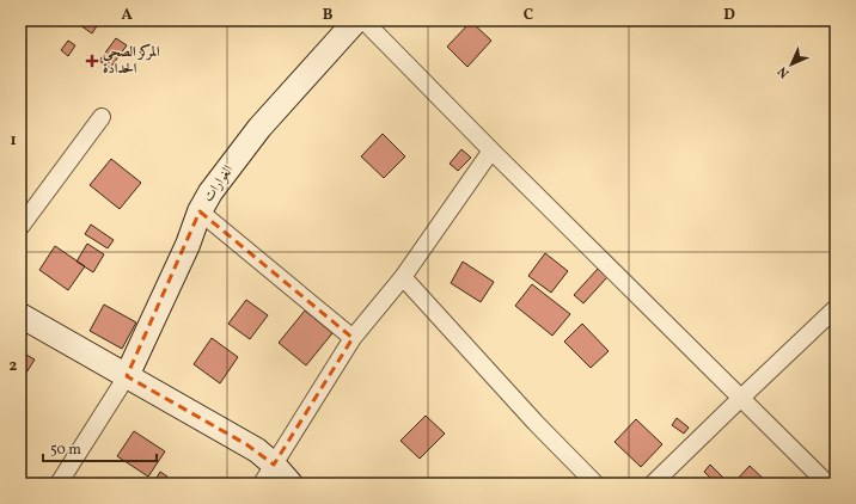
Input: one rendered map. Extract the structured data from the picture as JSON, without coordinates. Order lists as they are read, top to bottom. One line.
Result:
{"streets":{"street":["الغوارات"]},"places":{"health":["المركز الصحي الحدادة"]},"scale_bar":"50 m","north":"bottom left","grid":{"columns":["A","B","C","D"],"rows":["1","2"]}}
